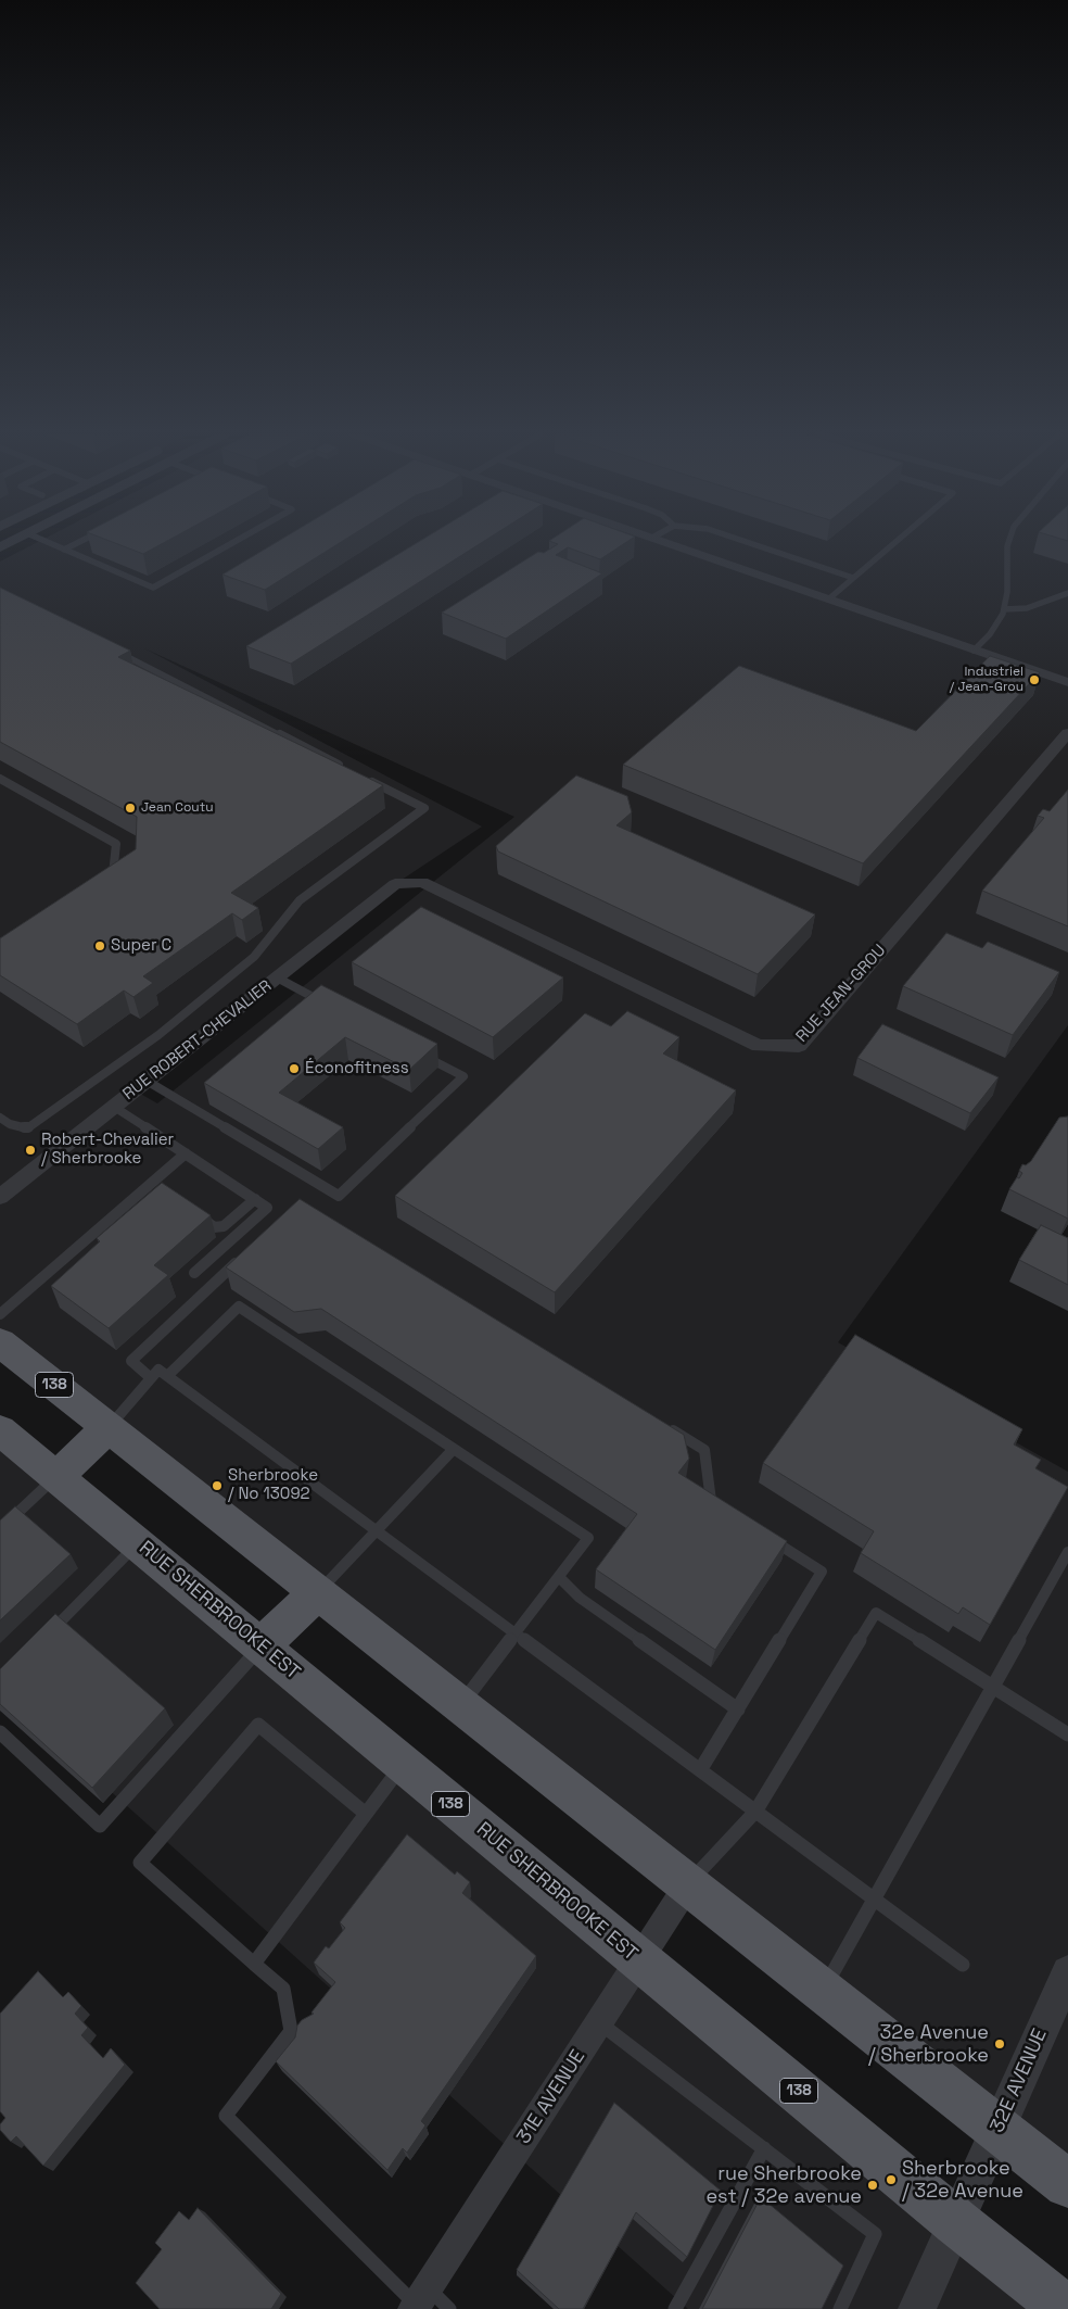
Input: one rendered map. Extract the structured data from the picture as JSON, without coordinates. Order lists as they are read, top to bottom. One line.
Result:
{"streets":{"main road":["138","RUE SHERBROOKE EST"],"street":["RUE JEAN-GROU","RUE ROBERT-CHEVALIER","32E AVENUE","31E AVENUE"]},"crossings":[["RUE JEAN-GROU","RUE ROBERT-CHEVALIER"],["138","32E AVENUE"],["138","31E AVENUE"],["RUE SHERBROOKE EST","32E AVENUE"],["RUE SHERBROOKE EST","31E AVENUE"]],"places":["Industriel / Jean-Grou","Jean Coutu","Super C","Éconofitness","Robert-Chevalier / Sherbrooke","Sherbrooke / No 13092","32e Avenue / Sherbrooke","Sherbrooke / 32e Avenue","rue Sherbrooke est / 32e avenue"]}
